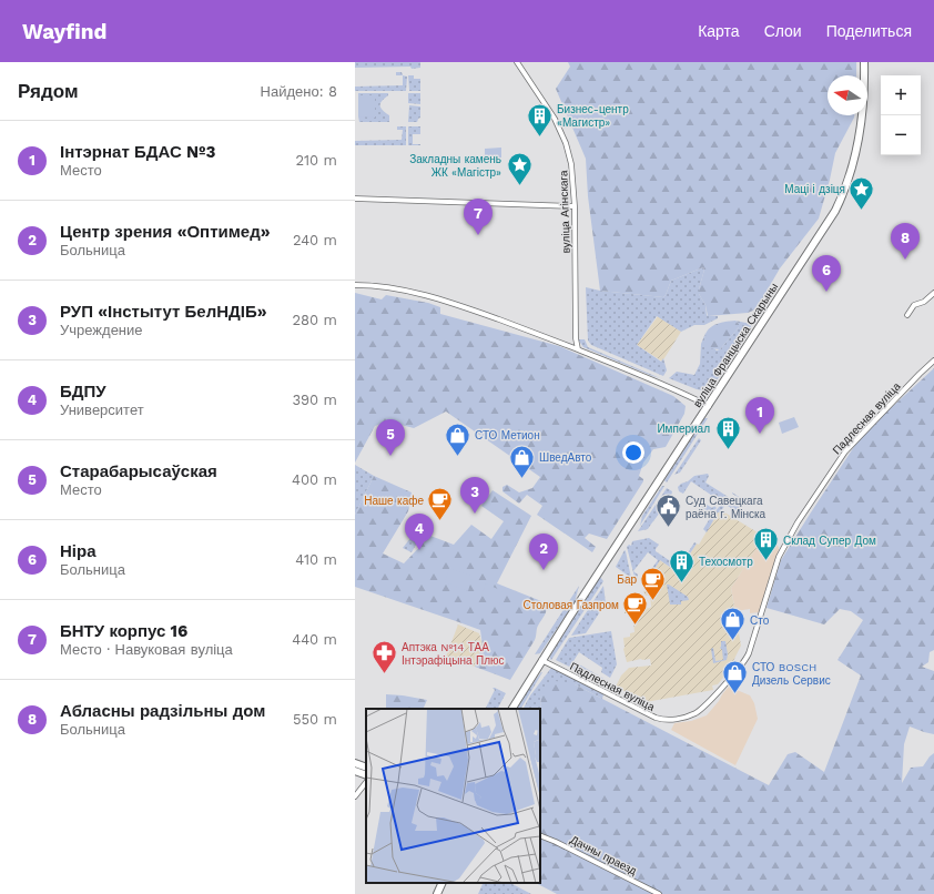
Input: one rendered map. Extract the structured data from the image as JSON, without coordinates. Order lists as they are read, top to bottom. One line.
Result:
{"streets":{"main road":["вуліца Францыска Скарыны"],"street":["вуліца Агінскага","Падлесная вуліца","Дачны праезд"]},"crossings":[["вуліца Францыска Скарыны","Падлесная вуліца"]],"places":{"building":["Бизнес-центр «Магистр»","Империал","Склад Супер Дом","Техосмотр"],"place":["Закладны камень ЖК «Магістр»","Маці і дзіця"],"shop":["СТО Метион","ШведАвто","Сто","СТО BOSCH Дизель Сервис"],"cafe":["Наше кафе","Бар","Столовая Газпром"],"public building":["Суд Савецкага раёна г. Мінска"],"pharmacy":["Аптэка №14 ТАА Інтэрафіцына Плюс"]},"north":"left","page":{"header":"Wayfind","nav":["Карта","Слои","Поделиться"],"heading":["Рядом","Найдено: 8"],"map_buttons":["+","−"],"list":[{"mark":"1","name":"Інтэрнат БДАС №3","note":"Место","value":"210 m"},{"mark":"2","name":"Центр зрения «Оптимед»","note":"Больница","value":"240 m"},{"mark":"3","name":"РУП «Інстытут БелНДІБ»","note":"Учреждение","value":"280 m"},{"mark":"4","name":"БДПУ","note":"Университет","value":"390 m"},{"mark":"5","name":"Старабарысаўская","note":"Место","value":"400 m"},{"mark":"6","name":"Ніра","note":"Больница","value":"410 m"},{"mark":"7","name":"БНТУ корпус 16","note":"Место · Навуковая вуліца","value":"440 m"},{"mark":"8","name":"Абласны радзільны дом","note":"Больница","value":"550 m"}],"pins":["7","8","6","1","5","3","4","2"]}}
